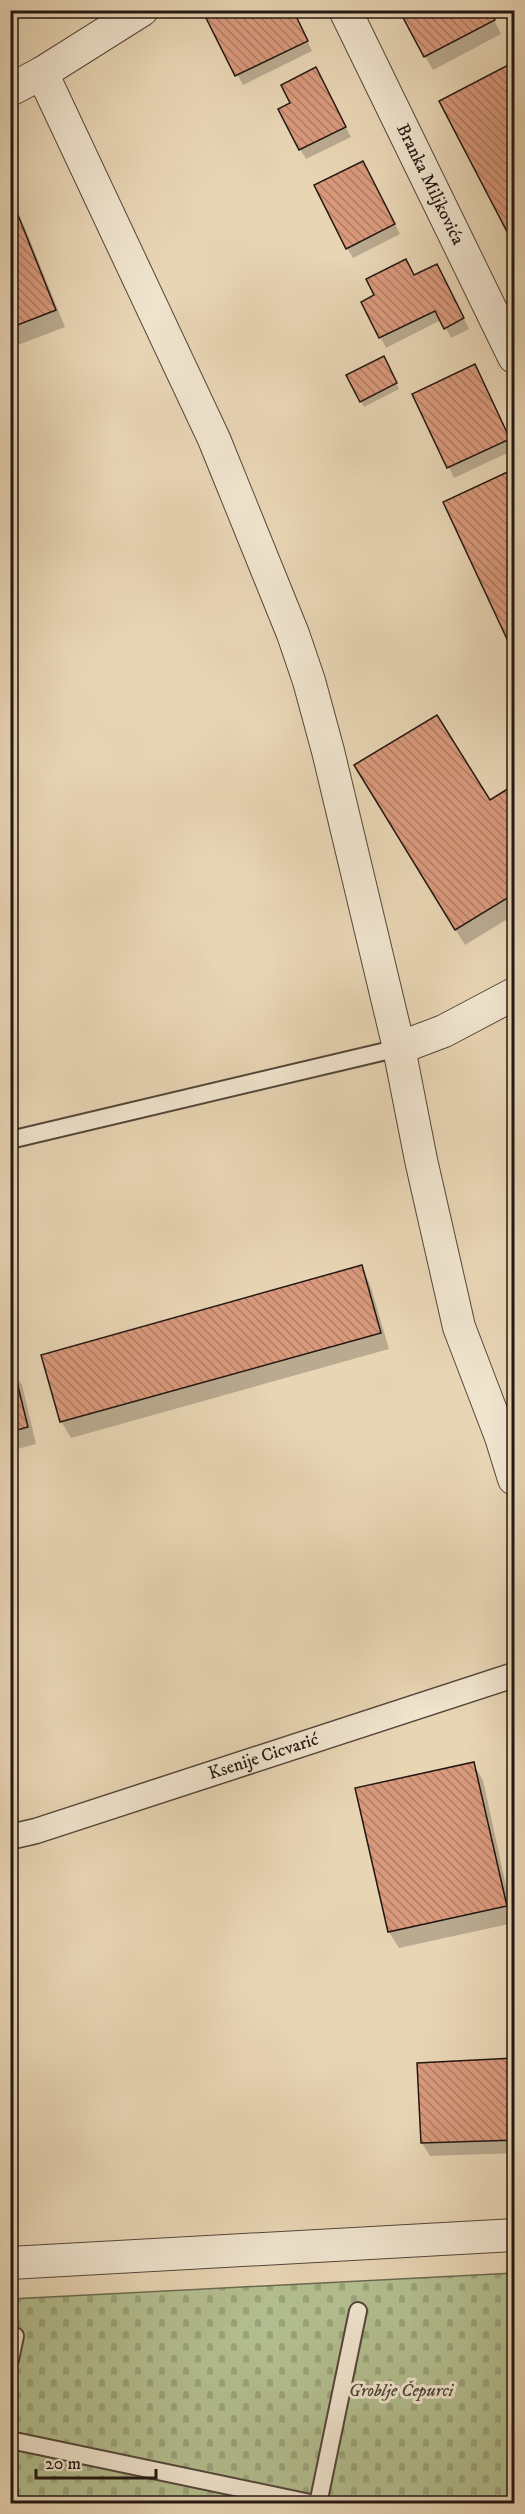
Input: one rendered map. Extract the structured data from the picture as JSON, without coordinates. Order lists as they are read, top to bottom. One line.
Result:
{"streets":{"street":["Branka Miljkovića","Ksenije Cicvarić"]},"parks":["Groblje Čepurci"],"scale_bar":"20 m"}
